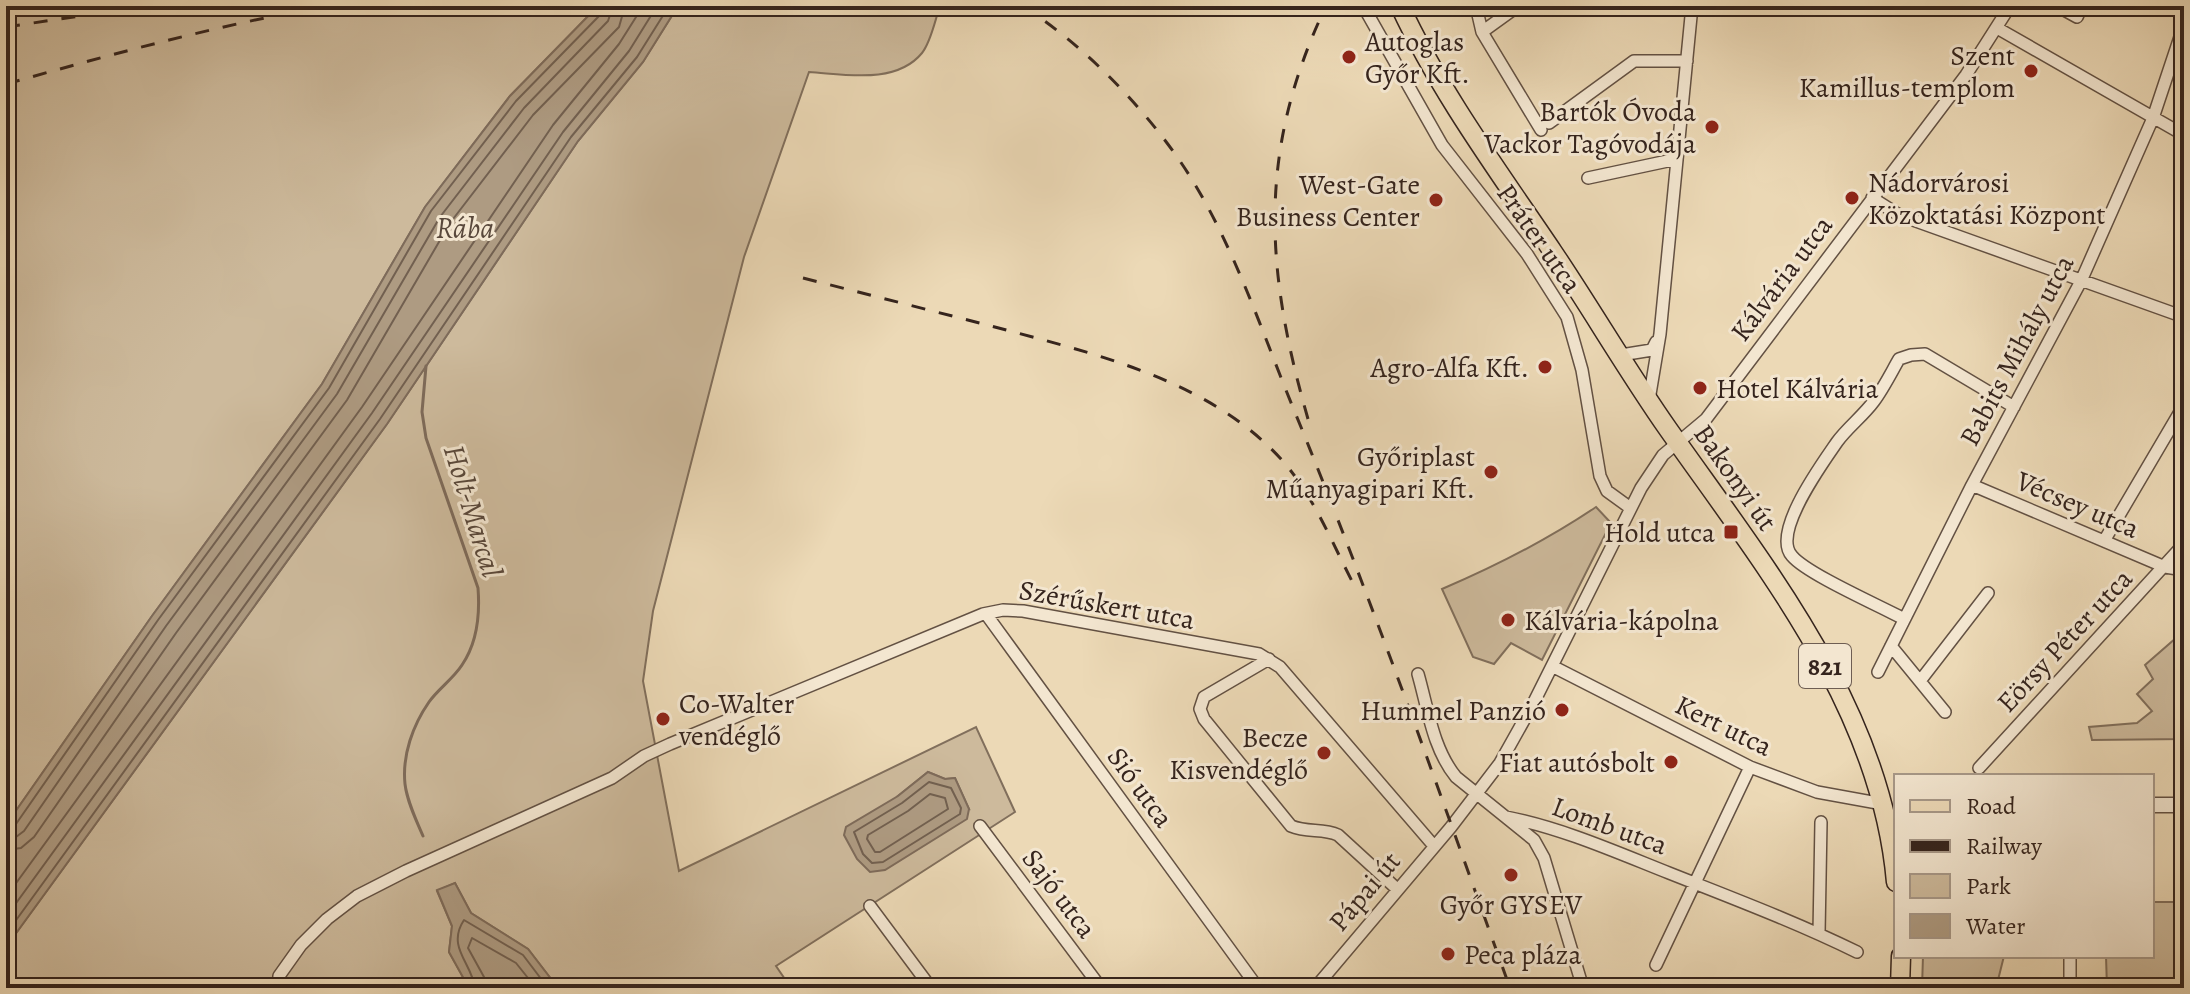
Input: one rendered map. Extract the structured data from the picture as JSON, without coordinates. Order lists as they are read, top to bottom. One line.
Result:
{"streets":{"main road":["Bakonyi út","821"],"street":["Práter utca","Kálvária utca","Babits Mihály utca","Vécsey utca","Szérűskert utca","Eörsy Péter utca","Kert utca","Sió utca","Lomb utca","Pápai út","Sajó utca"]},"crossings":[["Práter utca","Kálvária utca"],["Kálvária utca","Bakonyi út"],["Kálvária utca","Kert utca"],["Kálvária utca","Lomb utca"],["Kálvária utca","Pápai út"],["Babits Mihály utca","Vécsey utca"],["Bakonyi út","Kert utca"],["Vécsey utca","Eörsy Péter utca"],["Szérűskert utca","Sió utca"],["Szérűskert utca","Pápai út"]],"water":["Rába","Holt-Marcal"],"places":{"other":["Autoglas Győr Kft.","Szent Kamillus-templom","Bartók Óvoda Vackor Tagóvodája","Nádorvárosi Közoktatási Központ","West-Gate Business Center","Agro-Alfa Kft.","Hotel Kálvária","Győriplast Műanyagipari Kft.","Kálvária-kápolna","Hummel Panzió","Co-Walter vendéglő","Becze Kisvendéglő","Fiat autósbolt","Győr GYSEV","Peca pláza"],"transit":["Hold utca"]},"legend":["Road","Railway","Park","Water"]}
